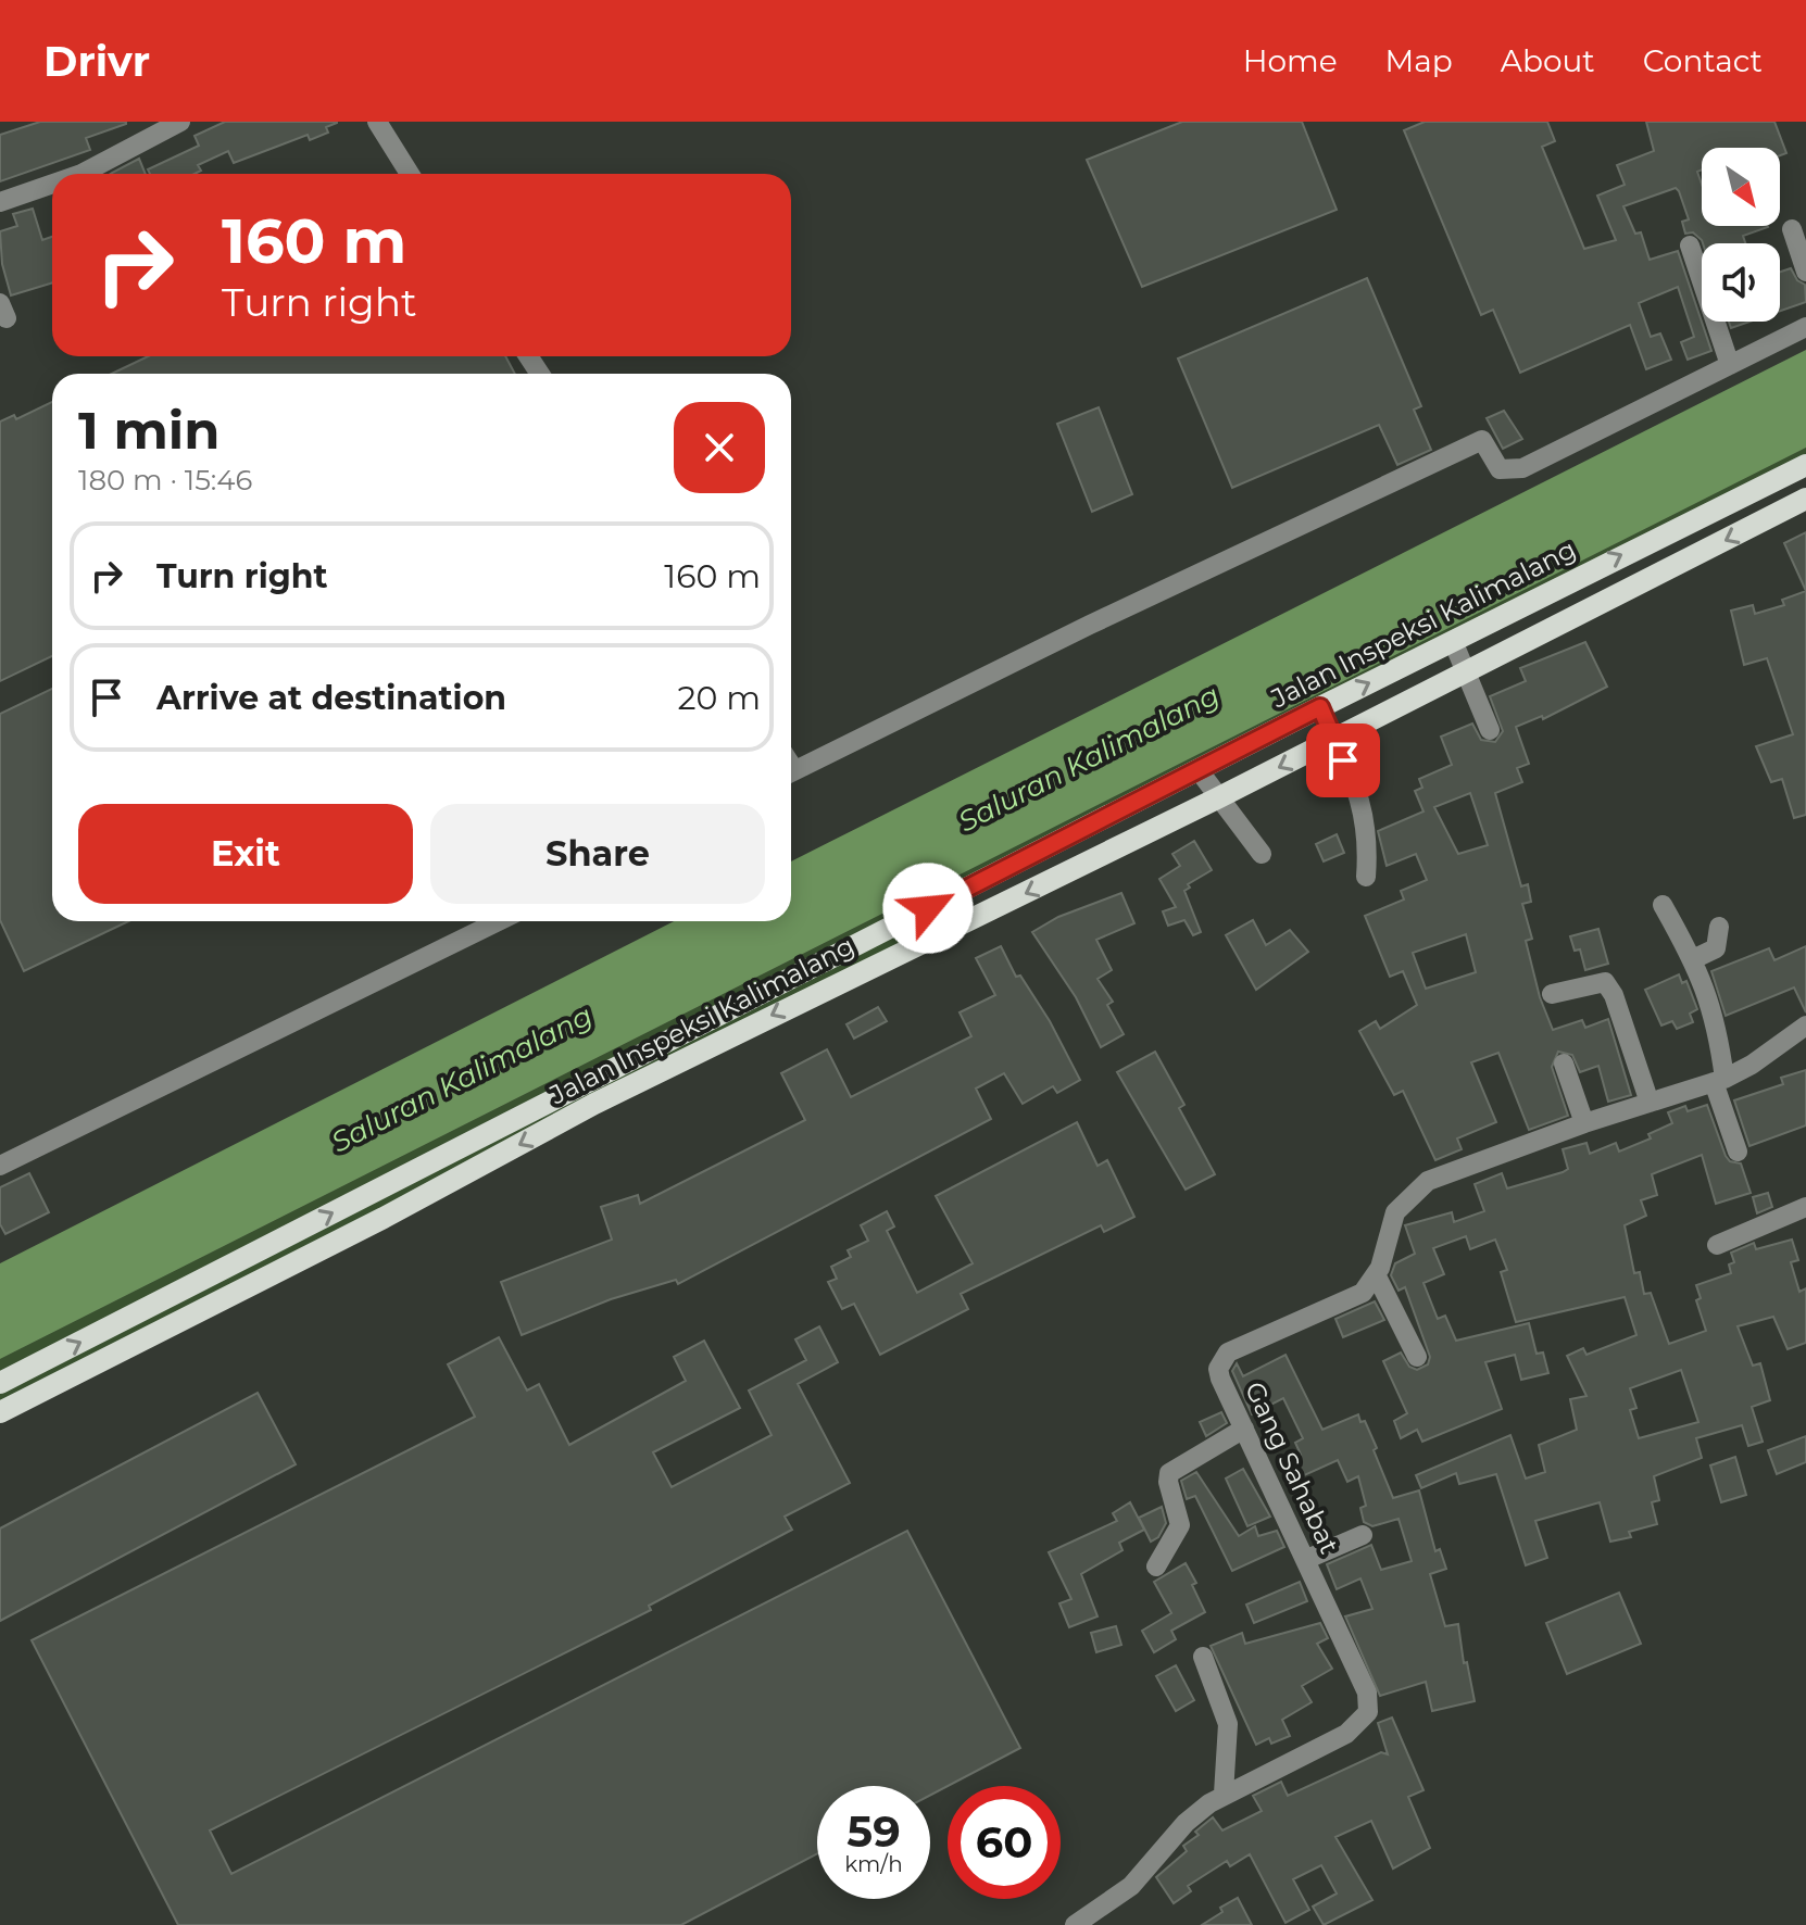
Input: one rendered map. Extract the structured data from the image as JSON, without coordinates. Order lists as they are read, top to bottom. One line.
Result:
{"streets":{"main road":["Jalan Inspeksi Kalimalang"],"street":["Gang Sahabat"]},"water":["Saluran Kalimalang"],"north":"bottom right","page":{"header":"Drivr","nav":["Home","Map","About","Contact"],"turn":["160 m","Turn right"],"heading":["1 min","180 m · 15:46"],"list":[{"name":"Turn right","value":"160 m"},{"name":"Arrive at destination","value":"20 m"}],"buttons":["Exit","Share"],"speed":"59 km/h","limit":"60"}}
